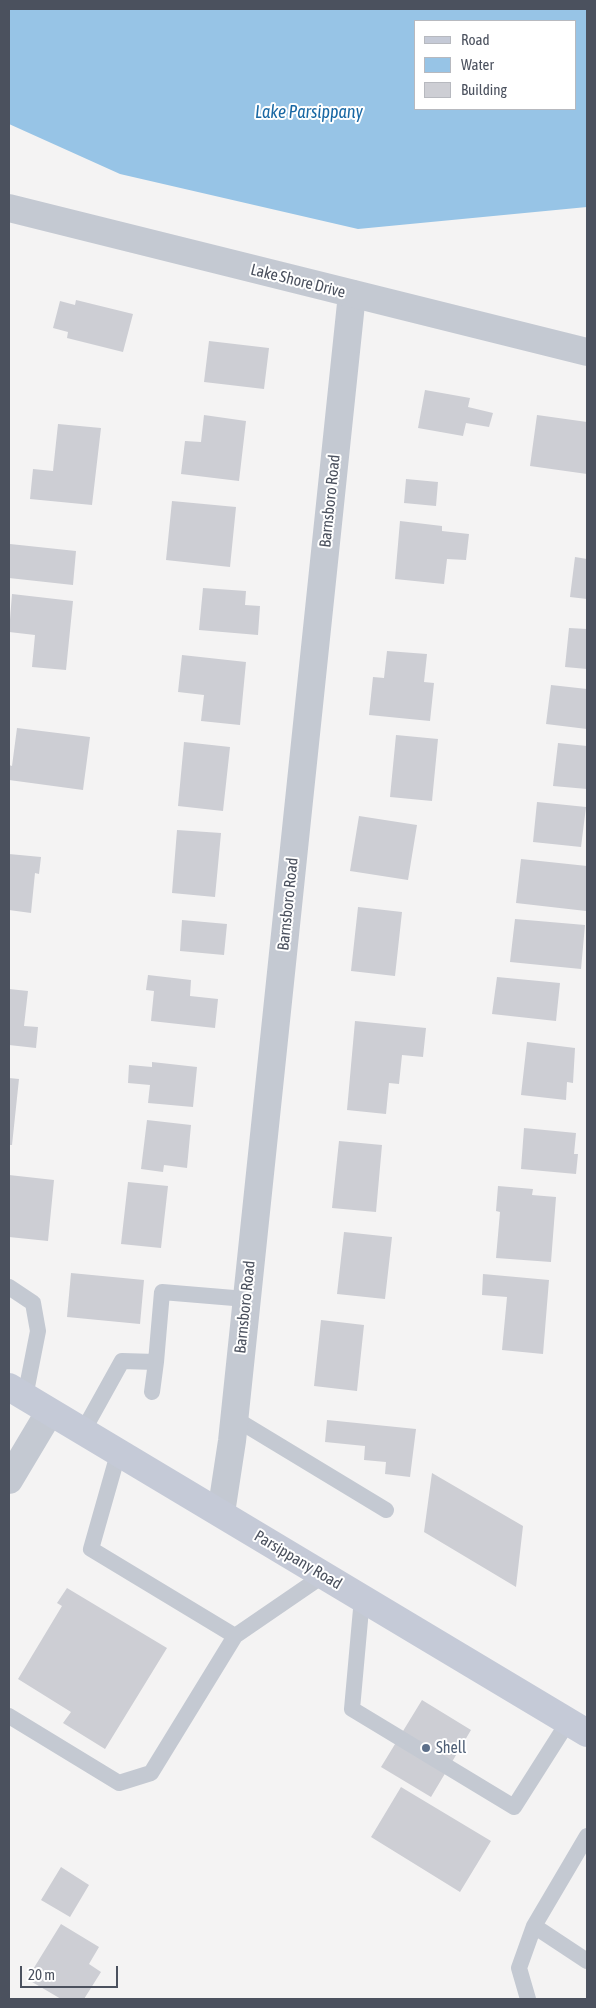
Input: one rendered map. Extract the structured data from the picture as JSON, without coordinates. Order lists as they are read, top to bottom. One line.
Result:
{"streets":{"main road":["Parsippany Road"],"street":["Lake Shore Drive","Barnsboro Road"]},"crossings":[["Lake Shore Drive","Barnsboro Road"],["Barnsboro Road","Parsippany Road"]],"water":["Lake Parsippany"],"places":["Shell"],"legend":["Road","Water","Building"],"scale_bar":"20 m"}
